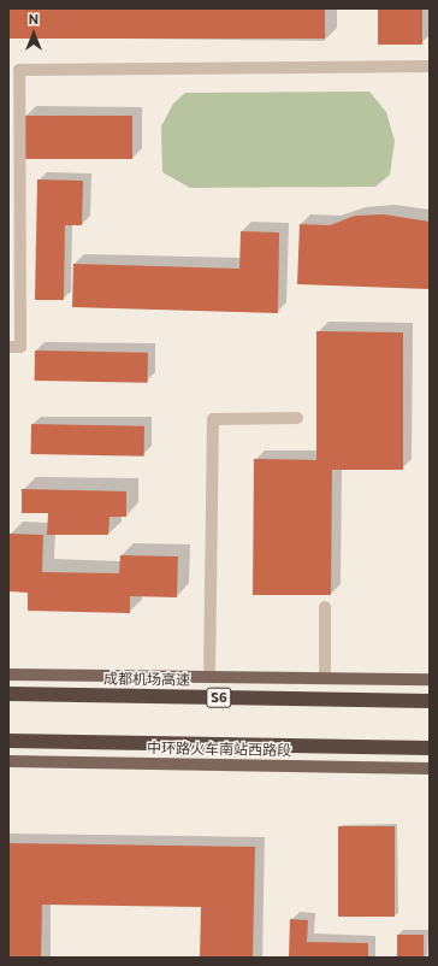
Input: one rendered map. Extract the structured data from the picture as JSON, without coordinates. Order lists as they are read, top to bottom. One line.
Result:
{"streets":{"highway":["成都机场高速","S6"],"main road":["中环路火车南站西路段"]},"north":"top"}
